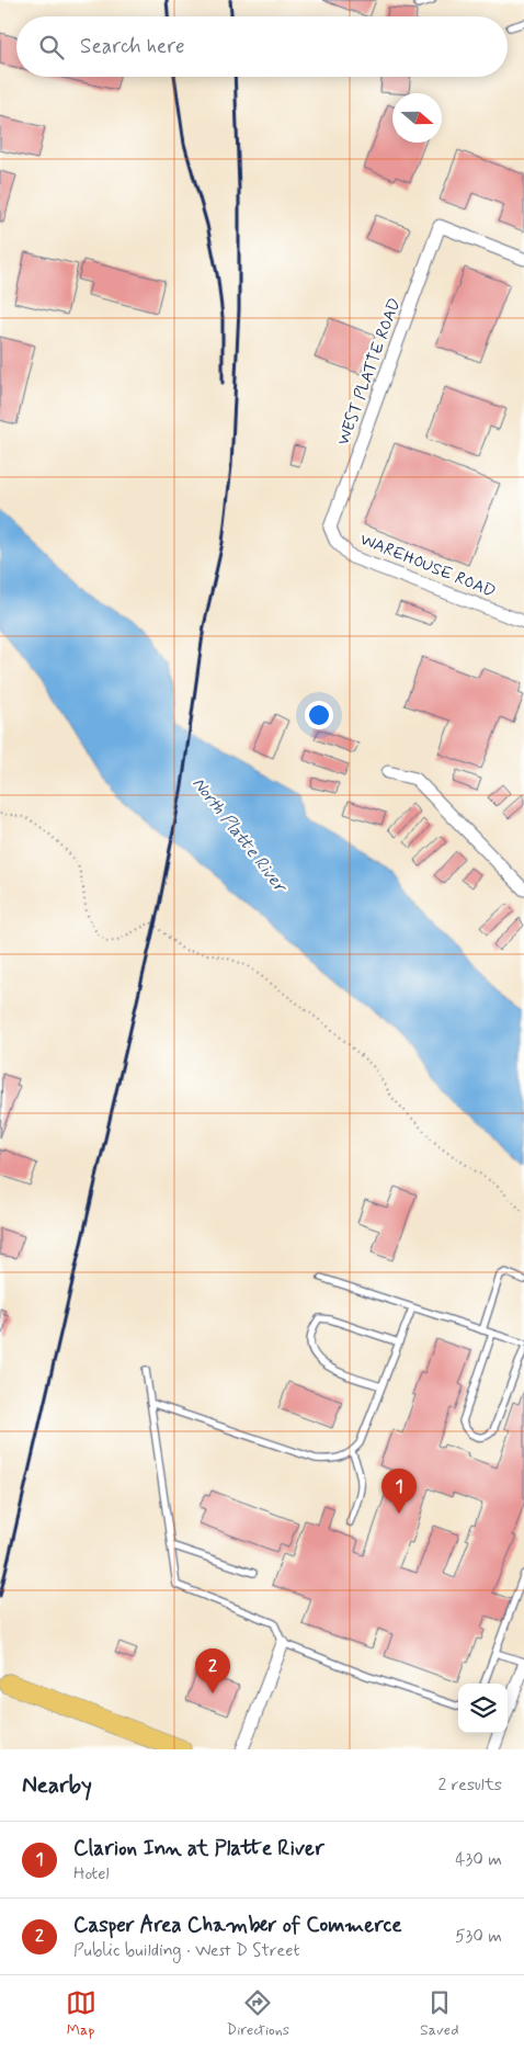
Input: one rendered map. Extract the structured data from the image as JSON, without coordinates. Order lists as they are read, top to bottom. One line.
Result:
{"streets":{"street":["WEST PLATTE ROAD","WAREHOUSE ROAD"]},"crossings":[["WEST PLATTE ROAD","WAREHOUSE ROAD"]],"water":["North Platte River"],"north":"right","page":{"search":"Search here","pins":["1","2"],"heading":["Nearby","2 results"],"list":[{"mark":"1","name":"Clarion Inn at Platte River","note":"Hotel","value":"430 m"},{"mark":"2","name":"Casper Area Chamber of Commerce","note":"Public building · West D Street","value":"530 m"}],"nav":["Map","Directions","Saved"]}}
